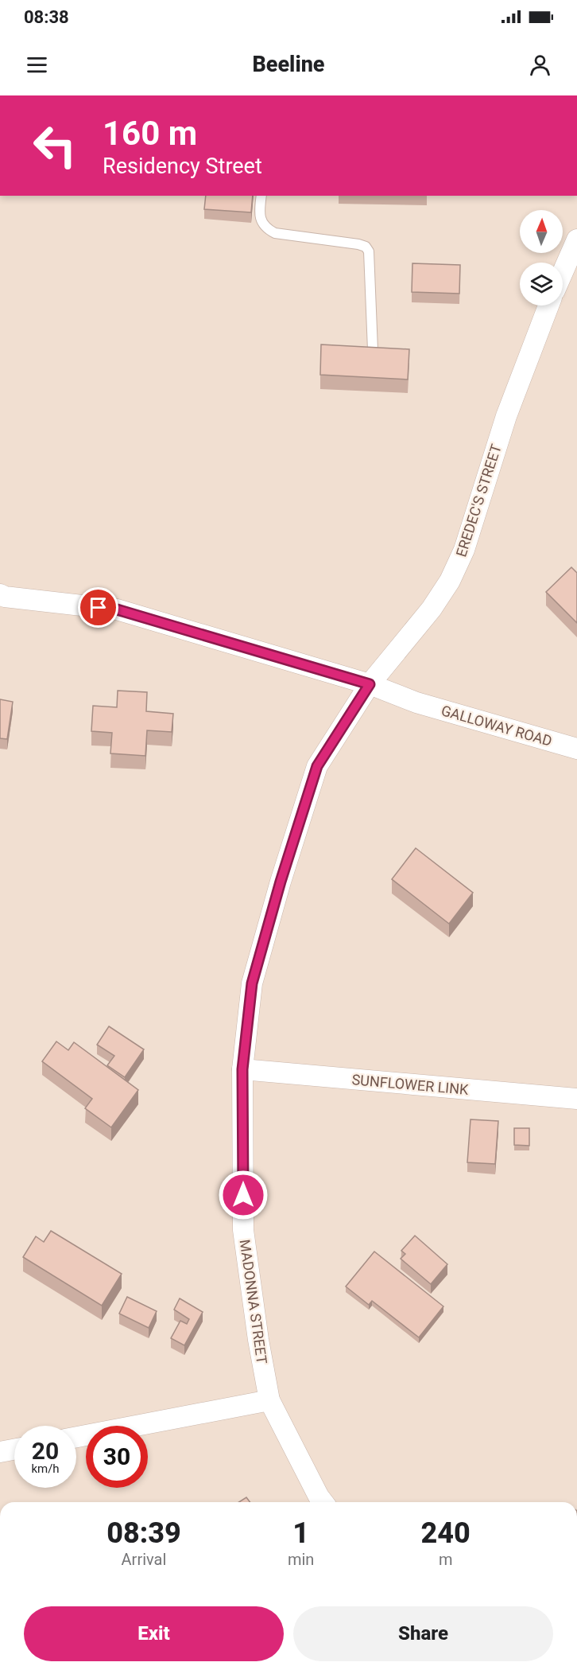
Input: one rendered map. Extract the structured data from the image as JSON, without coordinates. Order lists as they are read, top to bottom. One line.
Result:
{"streets":{"street":["EREDEC'S STREET","GALLOWAY ROAD","SUNFLOWER LINK","MADONNA STREET"]},"crossings":[["EREDEC'S STREET","GALLOWAY ROAD"],["EREDEC'S STREET","MADONNA STREET"],["GALLOWAY ROAD","MADONNA STREET"],["SUNFLOWER LINK","MADONNA STREET"]],"north":"top","page":{"status":"08:38","header":"Beeline","turn":["160 m","Residency Street"],"speed":"20 km/h","limit":"30","eta":["08:39","Arrival","1","min","240","m"],"buttons":["Exit","Share"]}}
